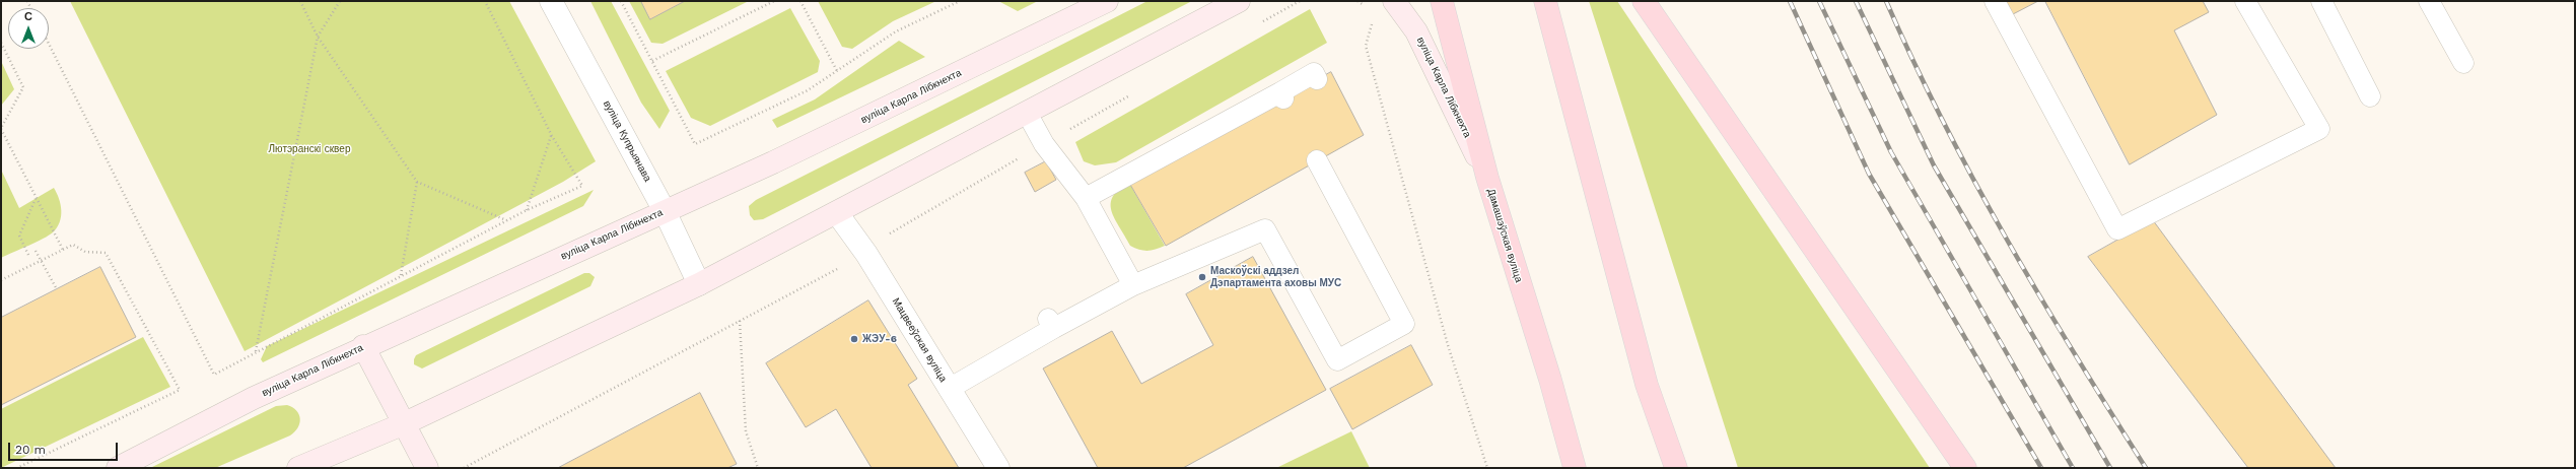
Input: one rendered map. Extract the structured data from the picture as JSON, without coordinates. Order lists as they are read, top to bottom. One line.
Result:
{"streets":{"main road":["вуліца Карла Лібкнехта","Дамашэўская вуліца"],"street":["вуліца Купрыянава","Мацвееўская вуліца"]},"crossings":[["вуліца Карла Лібкнехта","вуліца Купрыянава"],["вуліца Карла Лібкнехта","Дамашэўская вуліца"]],"parks":["Лютэранскі сквер"],"places":["Маскоўскі аддзел Дэпартамента аховы МУС","ЖЭУ-6"],"scale_bar":"20 m","north":"top"}
